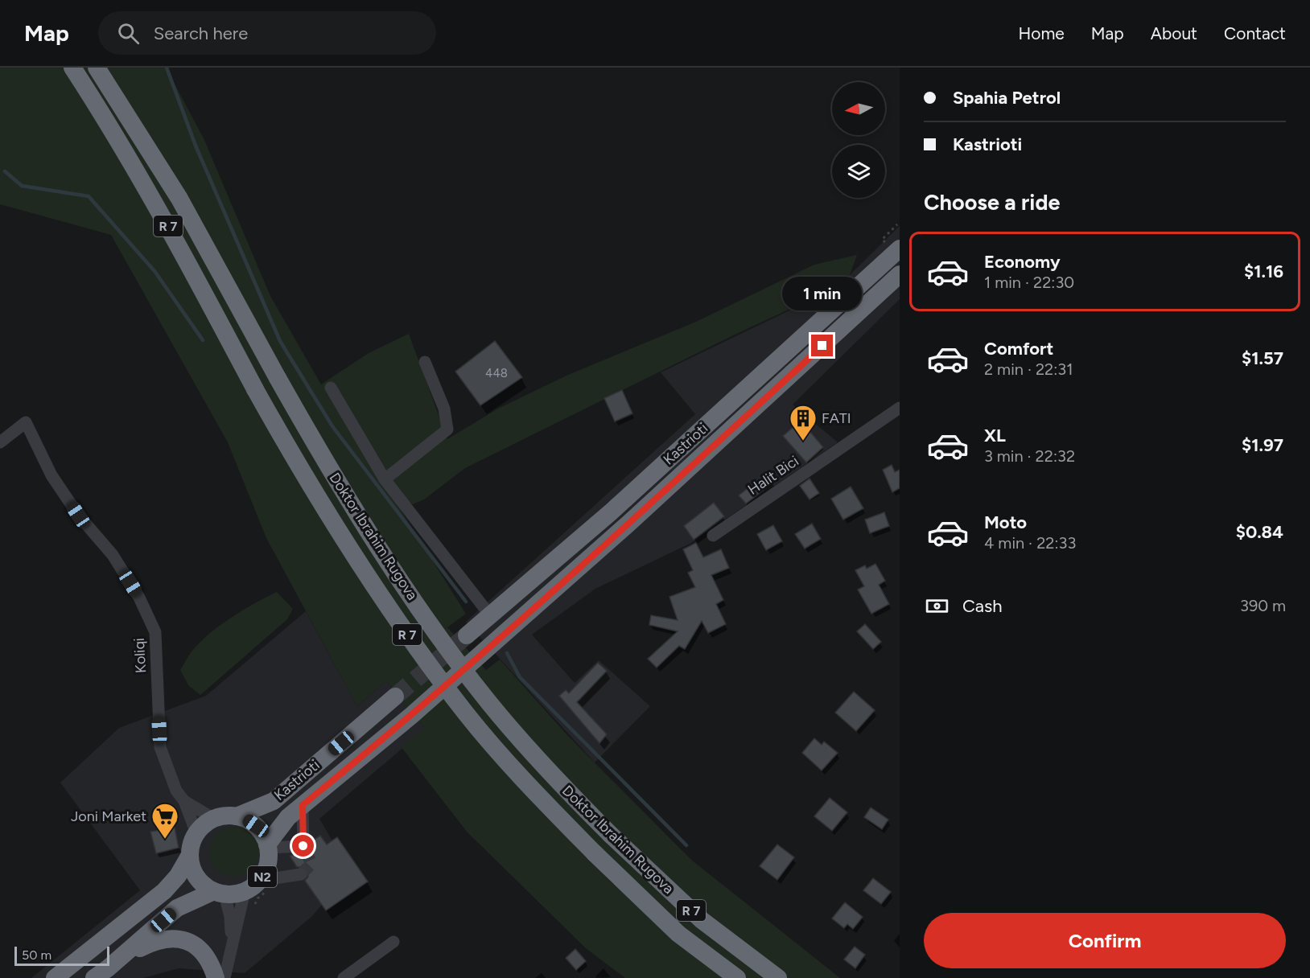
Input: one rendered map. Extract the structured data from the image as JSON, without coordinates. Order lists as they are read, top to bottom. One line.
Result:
{"streets":{"highway":["R 7","Kastrioti","Doktor Ibrahim Rugova","N2"],"street":["Halit Bici","Koliqi"]},"crossings":[["Kastrioti","Koliqi"],["Kastrioti","N2"],["Koliqi","N2"]],"places":{"building":["FATI"],"supermarket":["Joni Market"]},"house_numbers":["448"],"scale_bar":"50 m","north":"left","page":{"header":"Map","search":"Search here","nav":["Home","Map","About","Contact"],"banner":["Spahia Petrol","Kastrioti"],"heading":"Choose a ride","list":[{"name":"Economy","note":"1 min · 22:30","value":"$1.16"},{"name":"Comfort","note":"2 min · 22:31","value":"$1.57"},{"name":"XL","note":"3 min · 22:32","value":"$1.97"},{"name":"Moto","note":"4 min · 22:33","value":"$0.84"}],"bubble":"1 min","pay":["Cash","390 m"],"buttons":"Confirm","scale":"50 m"}}
